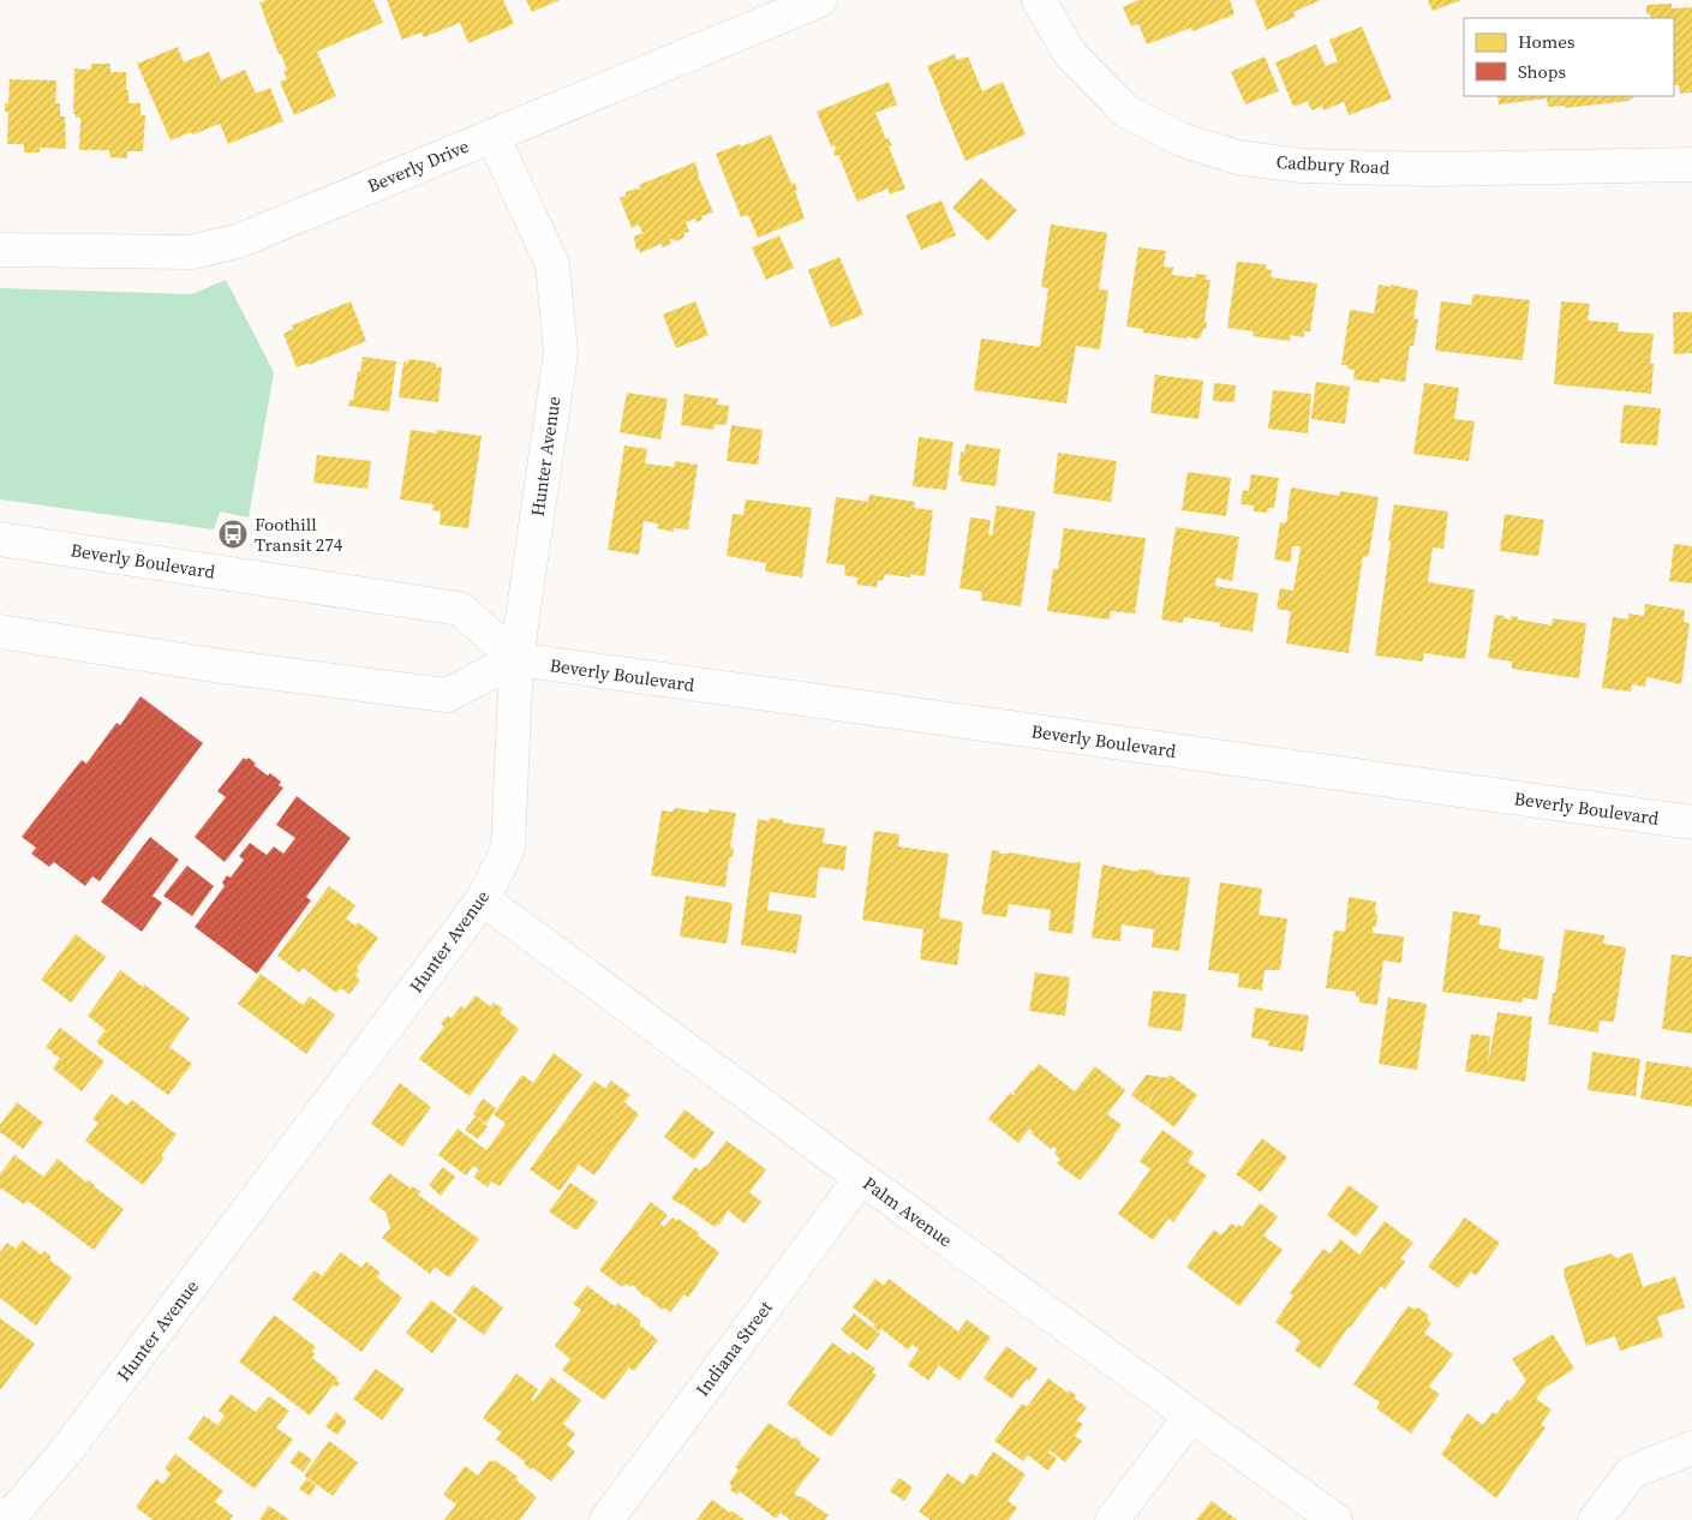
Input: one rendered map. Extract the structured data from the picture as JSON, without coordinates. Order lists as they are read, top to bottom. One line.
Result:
{"streets":{"street":["Cadbury Road","Beverly Drive","Hunter Avenue","Beverly Boulevard","Palm Avenue","Indiana Street"]},"crossings":[["Beverly Drive","Hunter Avenue"],["Hunter Avenue","Beverly Boulevard"],["Hunter Avenue","Palm Avenue"],["Palm Avenue","Indiana Street"]],"places":{"bus stop":["Foothill Transit 274"]},"legend":["Homes","Shops"]}
